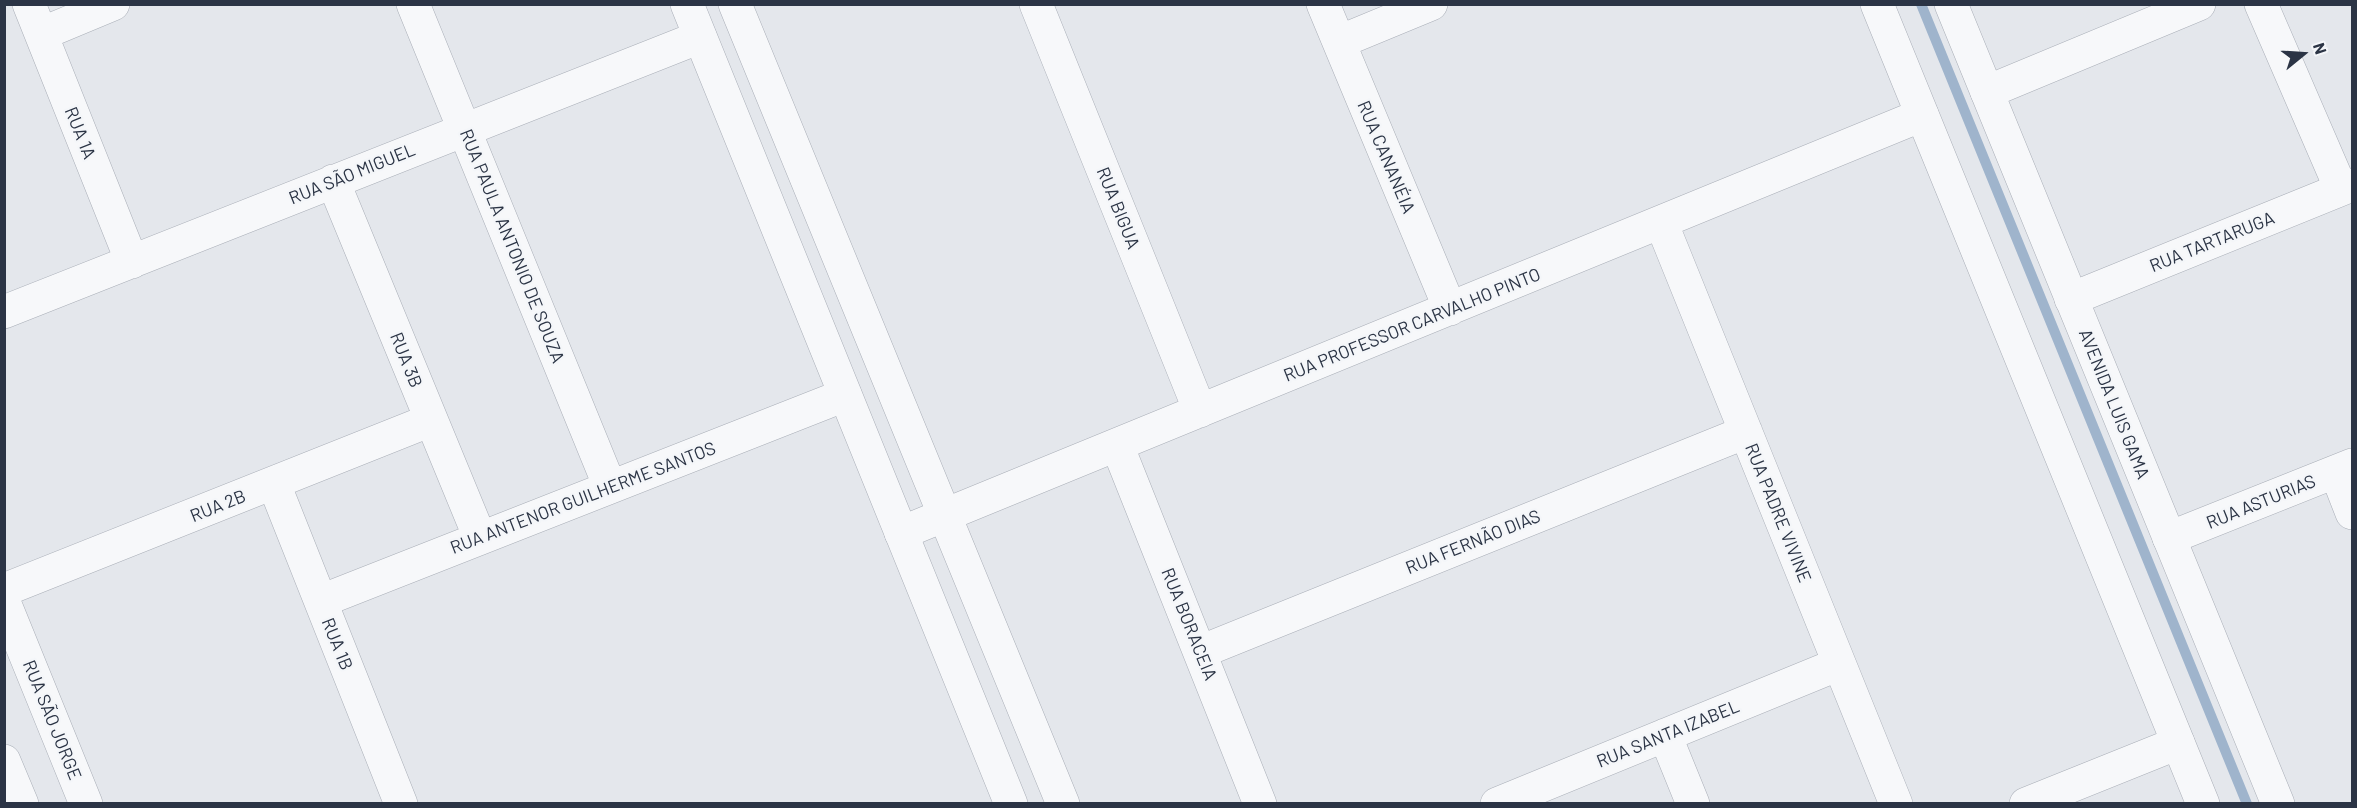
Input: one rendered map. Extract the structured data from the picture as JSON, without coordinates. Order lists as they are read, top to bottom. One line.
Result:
{"streets":{"street":["RUA 1A","RUA CANANÉIA","RUA SÃO MIGUEL","RUA BIGUA","RUA TARTARUGA","RUA PAULA ANTONIO DE SOUZA","RUA PROFESSOR CARVALHO PINTO","RUA 3B","AVENIDA LUIS GAMA","RUA ANTENOR GUILHERME SANTOS","RUA ASTURIAS","RUA 2B","RUA PADRE VIVINE","RUA FERNÃO DIAS","RUA BORACEIA","RUA 1B","RUA SÃO JORGE","RUA SANTA IZABEL"]},"crossings":[["RUA 1A","RUA SÃO MIGUEL"],["RUA CANANÉIA","RUA PROFESSOR CARVALHO PINTO"],["RUA SÃO MIGUEL","RUA PAULA ANTONIO DE SOUZA"],["RUA SÃO MIGUEL","RUA 3B"],["RUA BIGUA","RUA PROFESSOR CARVALHO PINTO"],["RUA TARTARUGA","AVENIDA LUIS GAMA"],["RUA PAULA ANTONIO DE SOUZA","RUA ANTENOR GUILHERME SANTOS"],["RUA PROFESSOR CARVALHO PINTO","RUA PADRE VIVINE"],["RUA PROFESSOR CARVALHO PINTO","RUA BORACEIA"],["RUA 3B","RUA ANTENOR GUILHERME SANTOS"],["RUA 3B","RUA 2B"],["AVENIDA LUIS GAMA","RUA ASTURIAS"],["RUA ANTENOR GUILHERME SANTOS","RUA 1B"],["RUA 2B","RUA 1B"],["RUA PADRE VIVINE","RUA FERNÃO DIAS"],["RUA PADRE VIVINE","RUA SANTA IZABEL"],["RUA FERNÃO DIAS","RUA BORACEIA"]],"north":"right"}
